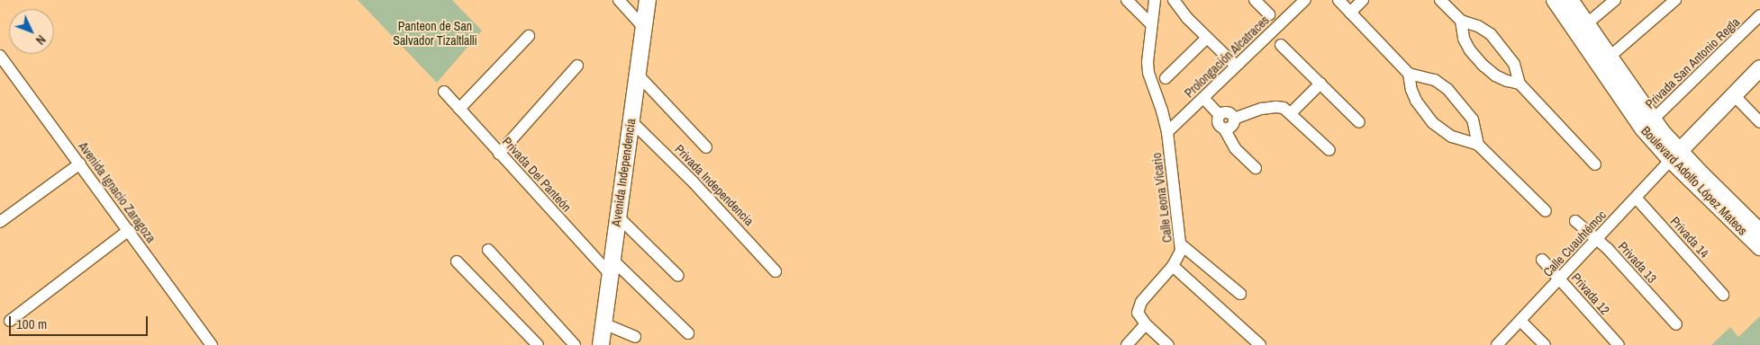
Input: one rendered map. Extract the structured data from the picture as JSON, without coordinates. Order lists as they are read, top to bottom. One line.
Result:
{"streets":{"street":["Prolongación Alcatraces","Privada San Antonio Regla","Avenida Independencia","Privada Del Panteón","Boulevard Adolfo López Mateos","Privada Independencia","Avenida Ignacio Zaragoza","Calle Leona Vicario","Privada 14","Calle Cuauhtémoc","Privada 13","Privada 12"]},"crossings":[["Prolongación Alcatraces","Calle Leona Vicario"],["Privada San Antonio Regla","Boulevard Adolfo López Mateos"],["Avenida Independencia","Privada Del Panteón"],["Avenida Independencia","Privada Independencia"],["Boulevard Adolfo López Mateos","Calle Cuauhtémoc"],["Privada 14","Calle Cuauhtémoc"],["Calle Cuauhtémoc","Privada 13"],["Calle Cuauhtémoc","Privada 12"]],"parks":["Panteon de San Salvador Tizaltlalli"],"scale_bar":"100 m","north":"bottom right"}
